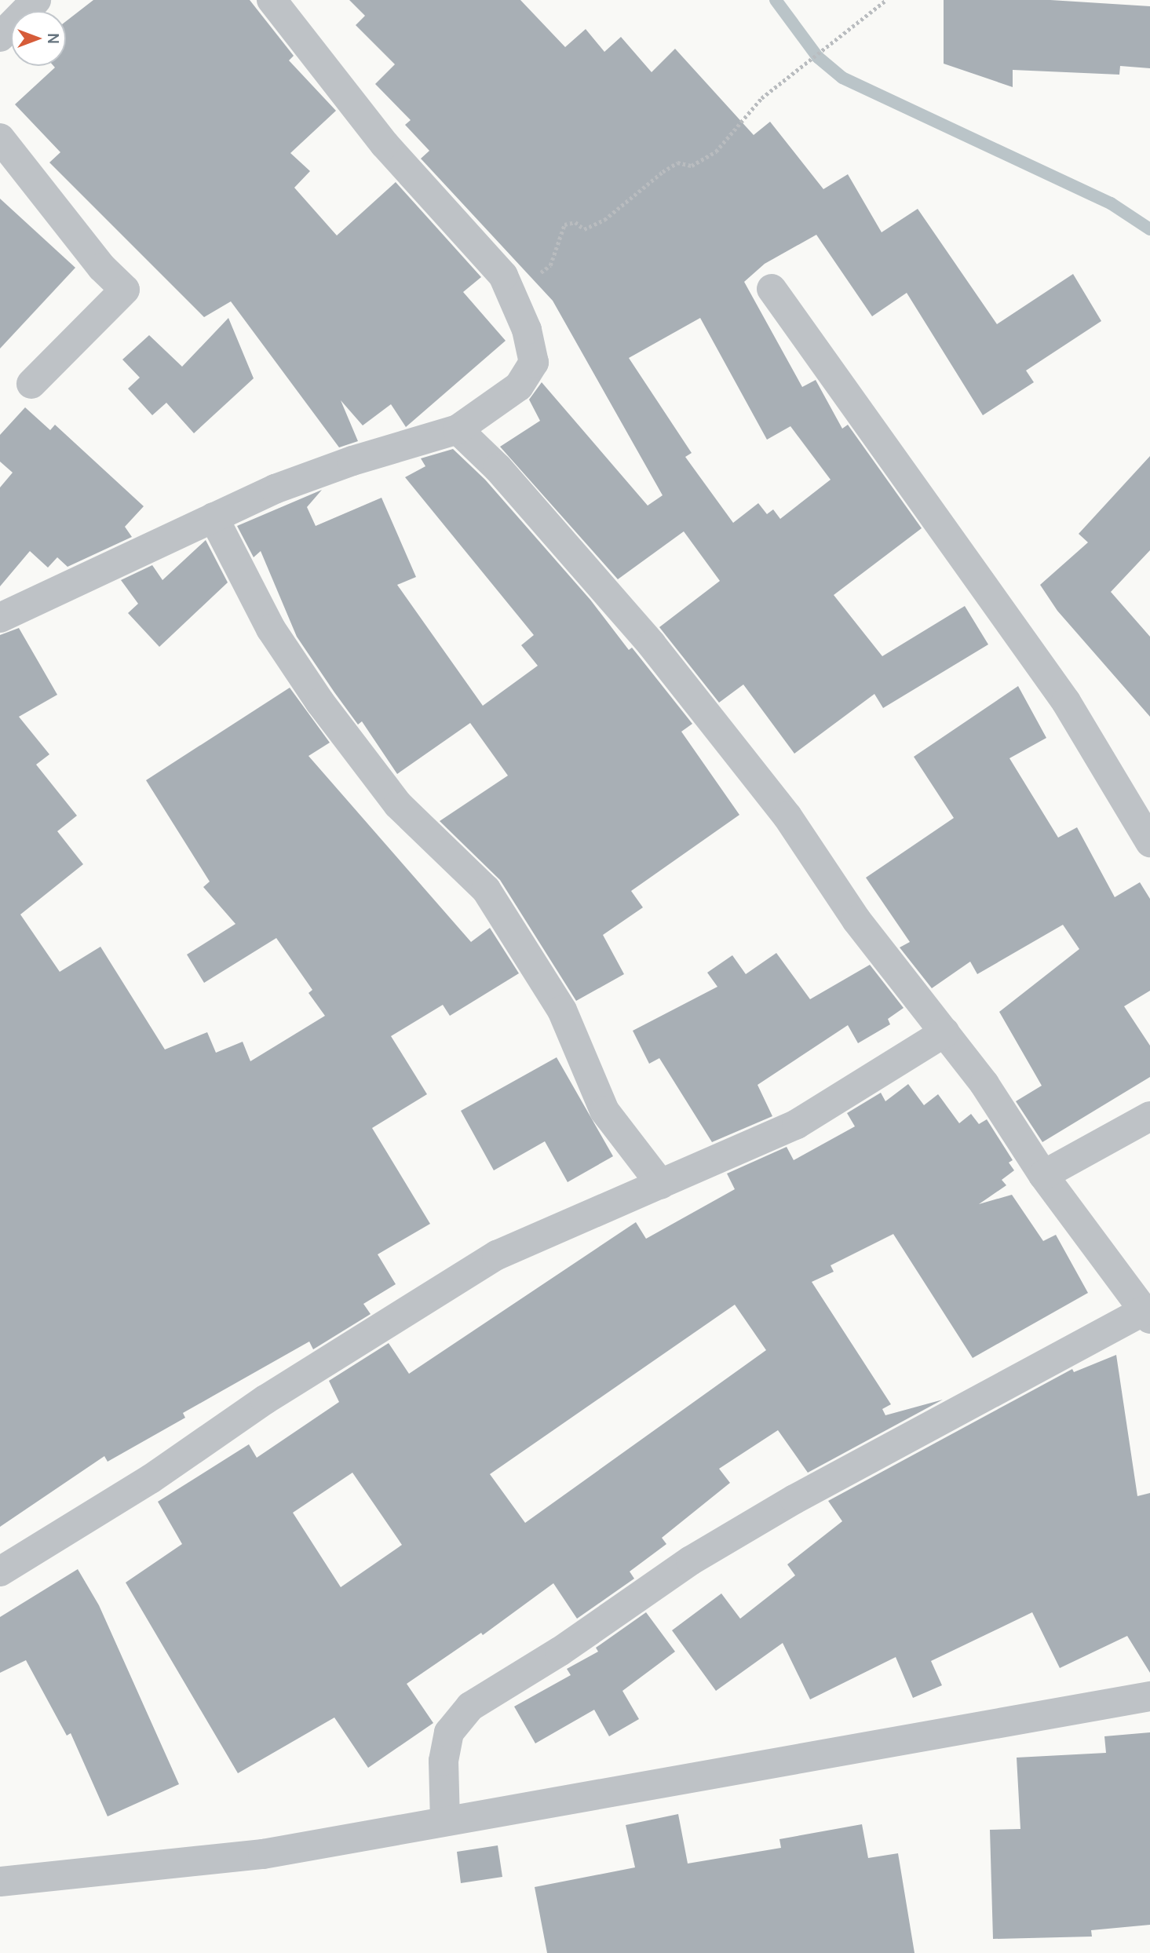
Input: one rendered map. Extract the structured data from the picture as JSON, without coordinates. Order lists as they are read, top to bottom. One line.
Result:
{"north":"right"}
